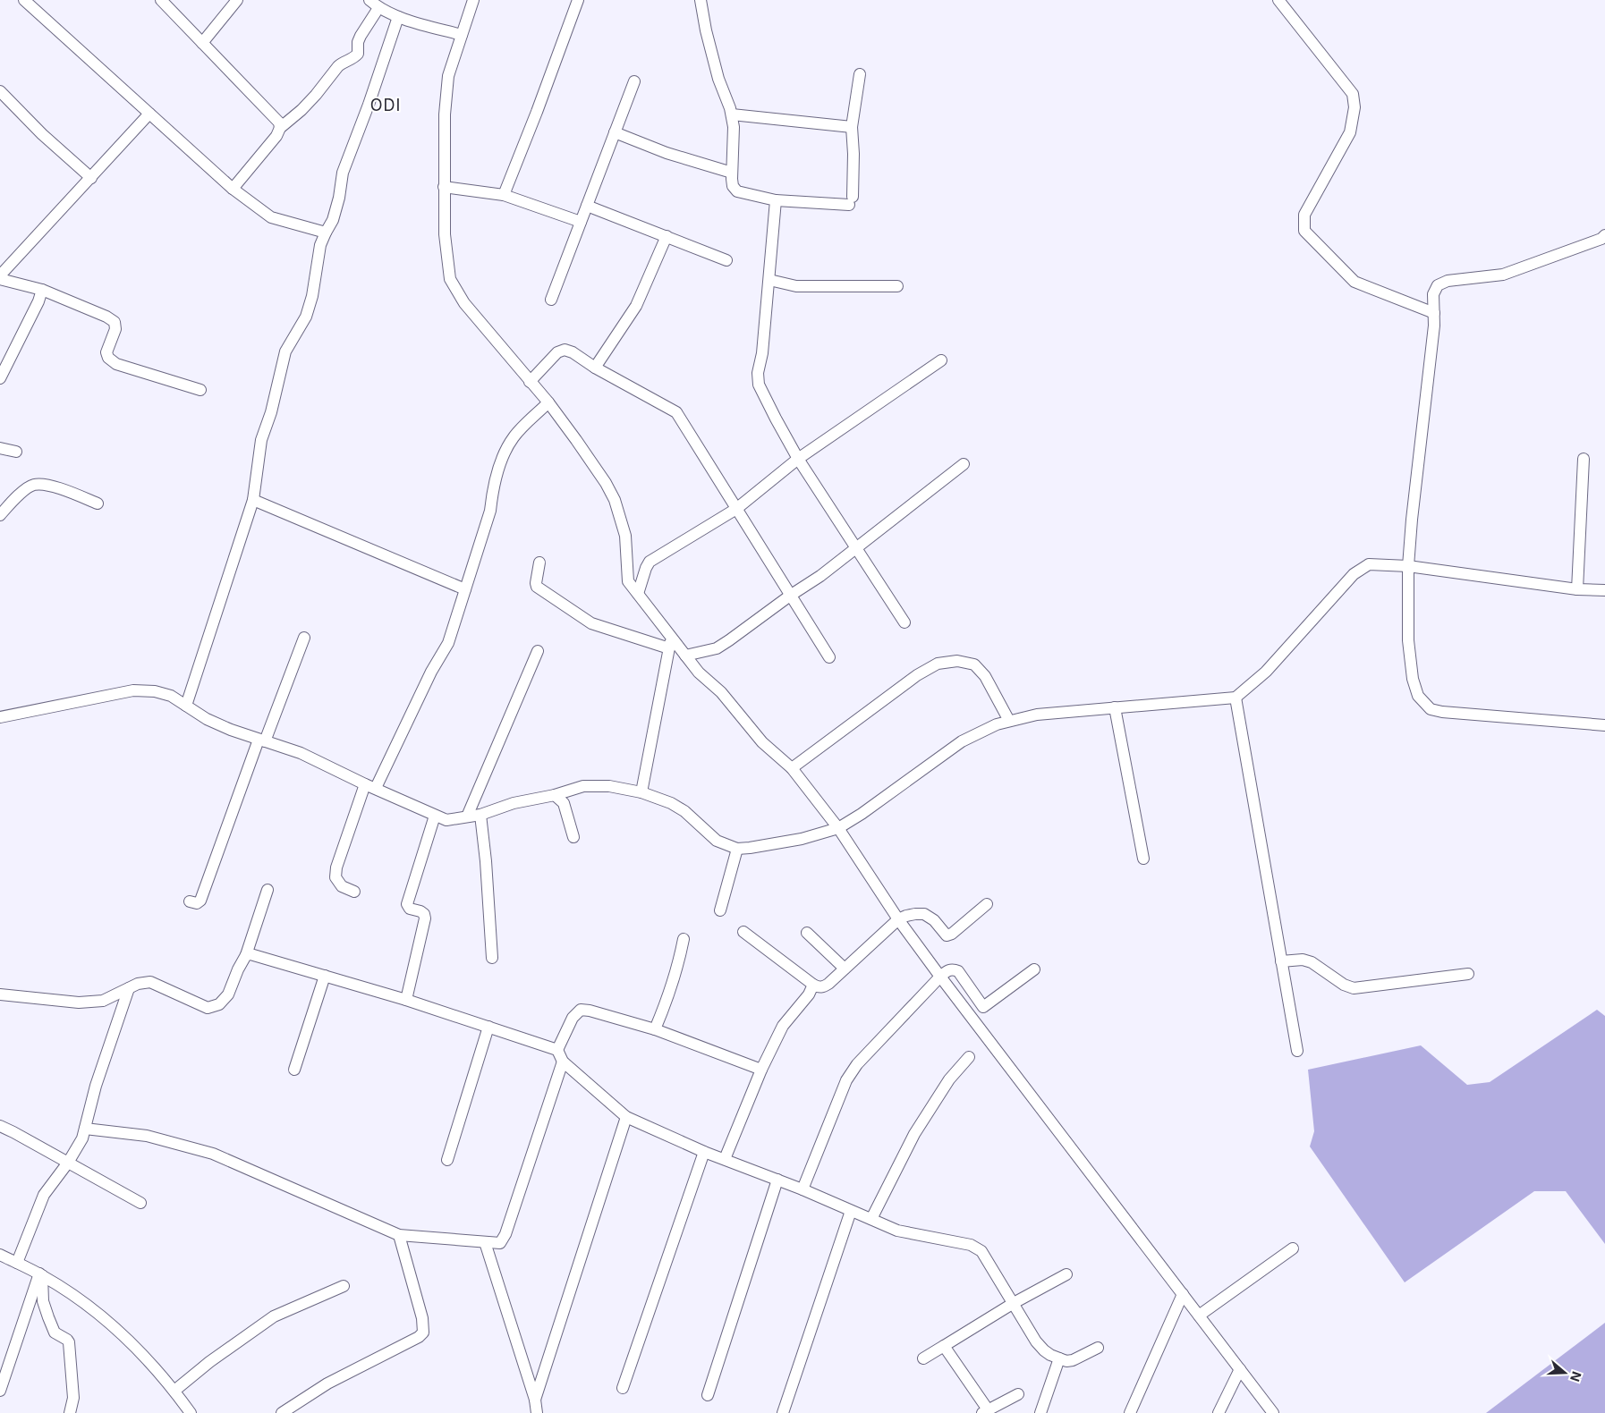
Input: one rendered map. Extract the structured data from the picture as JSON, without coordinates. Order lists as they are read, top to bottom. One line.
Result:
{"districts":["ODI"],"north":"right"}
